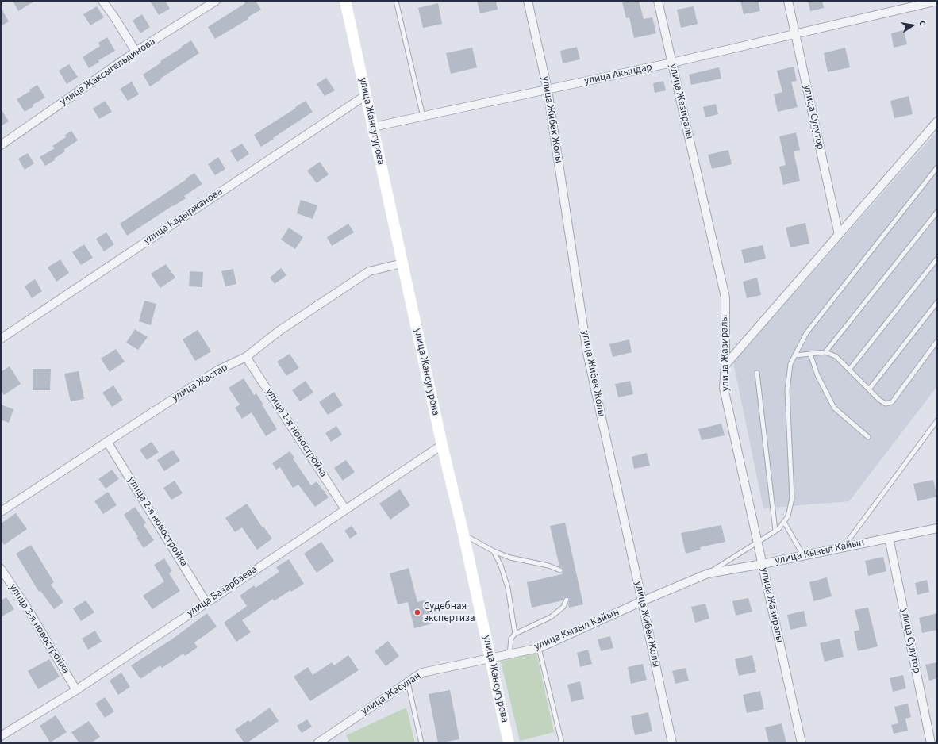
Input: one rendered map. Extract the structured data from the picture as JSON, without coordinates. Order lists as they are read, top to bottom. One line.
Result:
{"streets":{"main road":["улица Жансугурова"],"street":["улица Жаксыгельдинова","улица Акындар","улица Жазиралы","улица Сулутор","улица Жибек Жолы","улица Кадыржанова","улица Жастар","улица 1-я новостройка","улица 2-я новостройка","улица Кызыл Кайын","улица Базарбаева","улица 3-я новостройка","улица Жасулан"]},"crossings":[["улица Акындар","улица Жазиралы"],["улица Акындар","улица Сулутор"],["улица Акындар","улица Жибек Жолы"],["улица Акындар","улица Жансугурова"],["улица Жазиралы","улица Кызыл Кайын"],["улица Сулутор","улица Кызыл Кайын"],["улица Жибек Жолы","улица Кызыл Кайын"],["улица Жансугурова","улица Кадыржанова"],["улица Жансугурова","улица Жастар"],["улица Жансугурова","улица Кызыл Кайын"],["улица Жансугурова","улица Базарбаева"],["улица Жансугурова","улица Жасулан"],["улица Жастар","улица 1-я новостройка"],["улица Жастар","улица 2-я новостройка"],["улица 1-я новостройка","улица Базарбаева"],["улица 2-я новостройка","улица Базарбаева"],["улица Кызыл Кайын","улица Жасулан"],["улица Базарбаева","улица 3-я новостройка"]],"places":["Судебная экспертиза"],"north":"right"}
